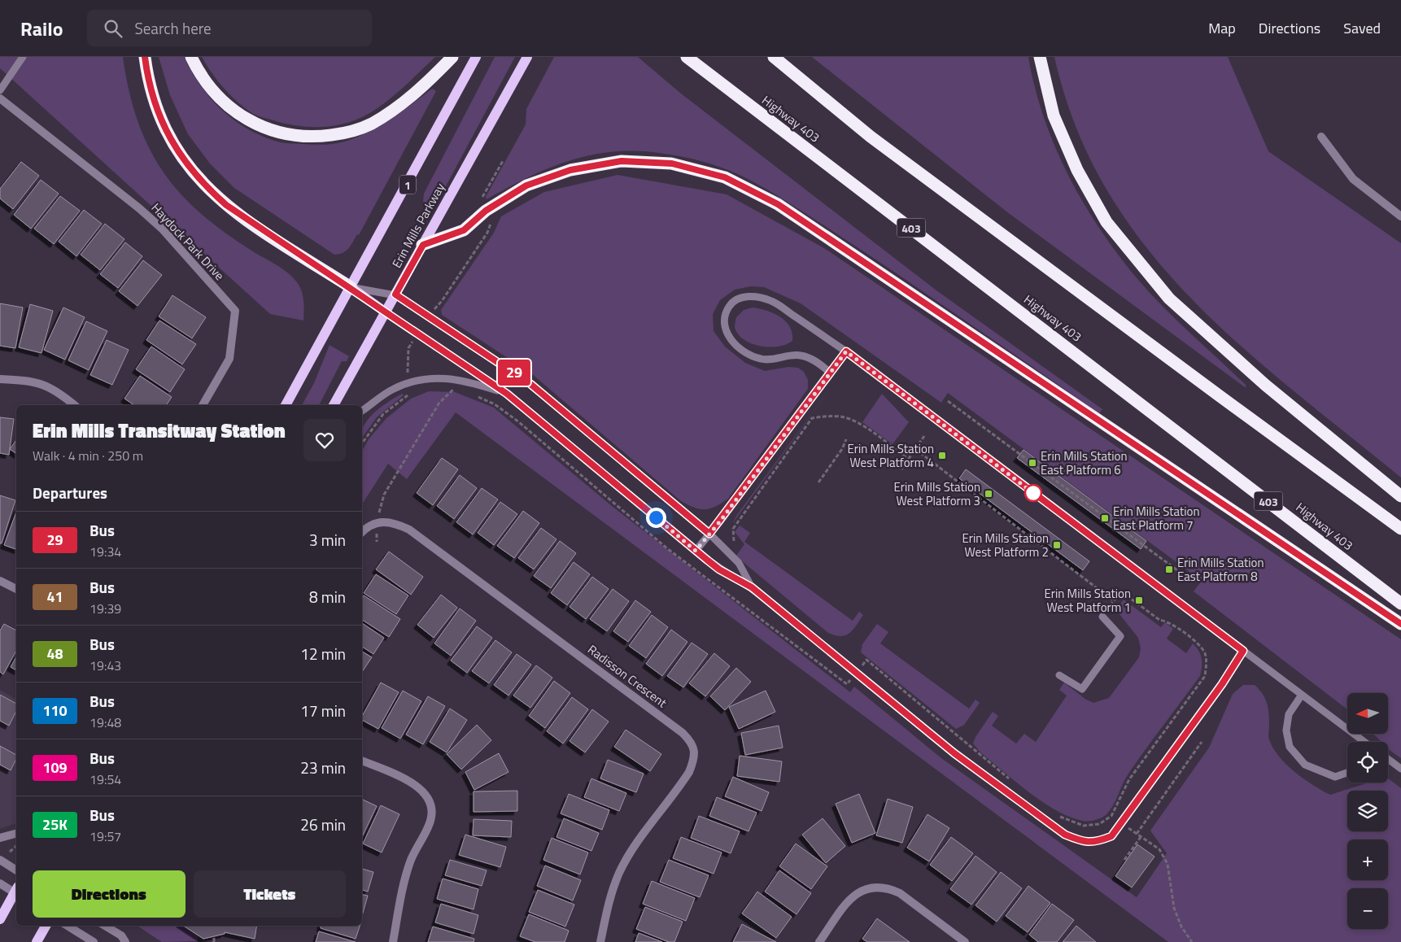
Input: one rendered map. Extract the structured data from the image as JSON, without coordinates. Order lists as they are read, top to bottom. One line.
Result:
{"streets":{"highway":["Highway 403","403"],"main road":["1","Erin Mills Parkway"],"street":["Haydock Park Drive","Radisson Crescent"]},"places":{"transit":["Erin Mills Station West Platform 4","Erin Mills Station East Platform 6","Erin Mills Station West Platform 3","Erin Mills Station East Platform 7","Erin Mills Station West Platform 2","Erin Mills Station East Platform 8","Erin Mills Station West Platform 1"]},"lines":["bus line 29"],"north":"left","page":{"header":"Railo","search":"Search here","nav":["Map","Directions","Saved"],"on_map":"29","heading":[["Erin Mills Transitway Station","Walk · 4 min · 250 m"],"Departures"],"list":[{"mark":"29","name":"Bus","note":"19:34","value":"3 min"},{"mark":"41","name":"Bus","note":"19:39","value":"8 min"},{"mark":"48","name":"Bus","note":"19:43","value":"12 min"},{"mark":"110","name":"Bus","note":"19:48","value":"17 min"},{"mark":"109","name":"Bus","note":"19:54","value":"23 min"},{"mark":"25K","name":"Bus","note":"19:57","value":"26 min"}],"map_buttons":["+","−"],"buttons":["Directions","Tickets"]}}
